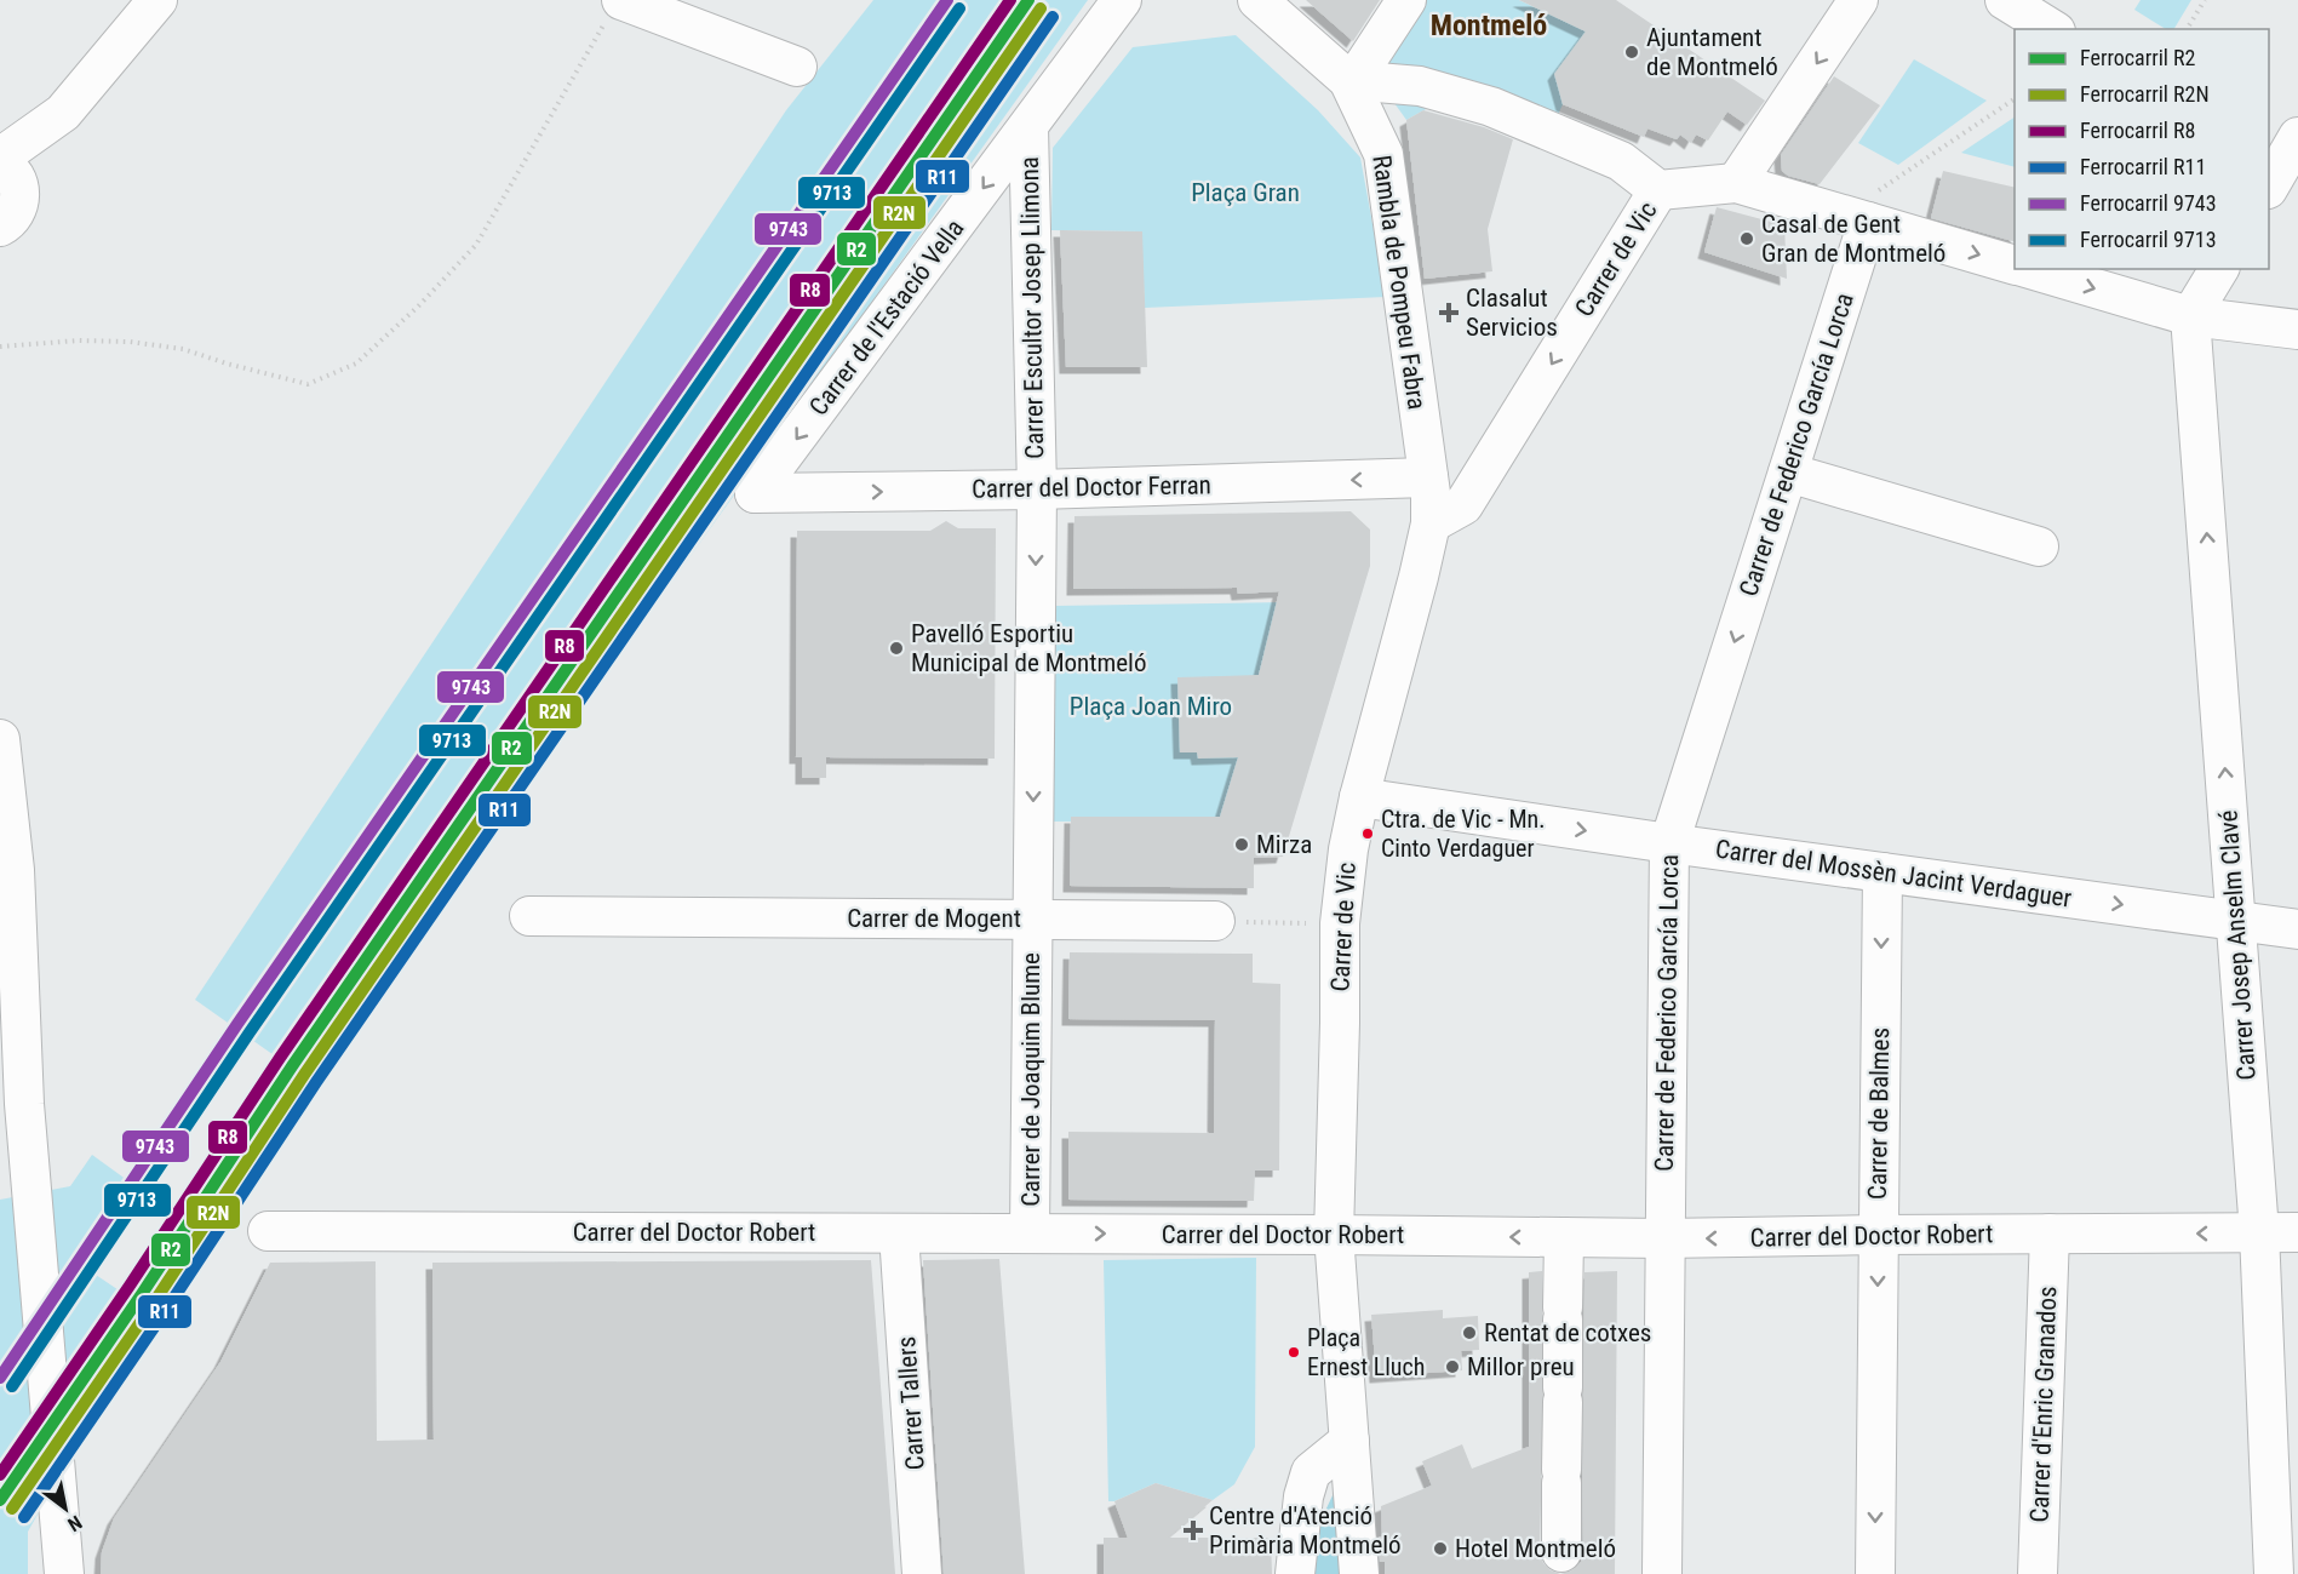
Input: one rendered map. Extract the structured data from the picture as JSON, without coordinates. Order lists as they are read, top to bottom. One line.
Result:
{"streets":{"street":["Carrer de Vic","Rambla de Pompeu Fabra","Carrer Escultor Josep Llimona","Carrer de l'Estació Vella","Carrer de Federico García Lorca","Carrer del Doctor Ferran","Carrer del Mossèn Jacint Verdaguer","Carrer de Mogent","Carrer Josep Anselm Clavé","Carrer de Joaquim Blume","Carrer de Balmes","Carrer del Doctor Robert","Carrer Tallers","Carrer d'Enric Granados"]},"crossings":[["Carrer de Vic","Rambla de Pompeu Fabra"],["Carrer de Vic","Carrer del Mossèn Jacint Verdaguer"],["Carrer de Vic","Carrer del Doctor Robert"],["Rambla de Pompeu Fabra","Carrer del Doctor Ferran"],["Carrer Escultor Josep Llimona","Carrer de l'Estació Vella"],["Carrer Escultor Josep Llimona","Carrer del Doctor Ferran"],["Carrer Escultor Josep Llimona","Carrer de Joaquim Blume"],["Carrer de l'Estació Vella","Carrer del Doctor Ferran"],["Carrer de Federico García Lorca","Carrer del Mossèn Jacint Verdaguer"],["Carrer de Federico García Lorca","Carrer del Doctor Robert"],["Carrer del Doctor Ferran","Carrer de Joaquim Blume"],["Carrer del Mossèn Jacint Verdaguer","Carrer Josep Anselm Clavé"],["Carrer del Mossèn Jacint Verdaguer","Carrer de Balmes"],["Carrer de Mogent","Carrer de Joaquim Blume"],["Carrer Josep Anselm Clavé","Carrer del Doctor Robert"],["Carrer de Joaquim Blume","Carrer del Doctor Robert"],["Carrer de Balmes","Carrer del Doctor Robert"],["Carrer del Doctor Robert","Carrer Tallers"],["Carrer del Doctor Robert","Carrer d'Enric Granados"]],"one_way":["Carrer de l'Estació Vella","Carrer del Mossèn Jacint Verdaguer","Carrer Josep Anselm Clavé","Carrer de Joaquim Blume"],"districts":["Montmeló"],"parks":["Plaça Gran","Plaça Joan Miro"],"places":{"other":["Ajuntament de Montmeló","Casal de Gent Gran de Montmeló","Pavelló Esportiu Municipal de Montmeló","Ctra. de Vic - Mn. Cinto Verdaguer","Mirza","Rentat de cotxes","Plaça Ernest Lluch","Millor preu","Hotel Montmeló"],"health":["Clasalut Servicios","Centre d'Atenció Primària Montmeló"]},"lines":["rail line R2","rail line R8","rail line 9743","rail line R2N","rail line 9713","rail line R11"],"legend":["Ferrocarril R2","Ferrocarril R2N","Ferrocarril R8","Ferrocarril R11","Ferrocarril 9743","Ferrocarril 9713"],"north":"bottom right"}
